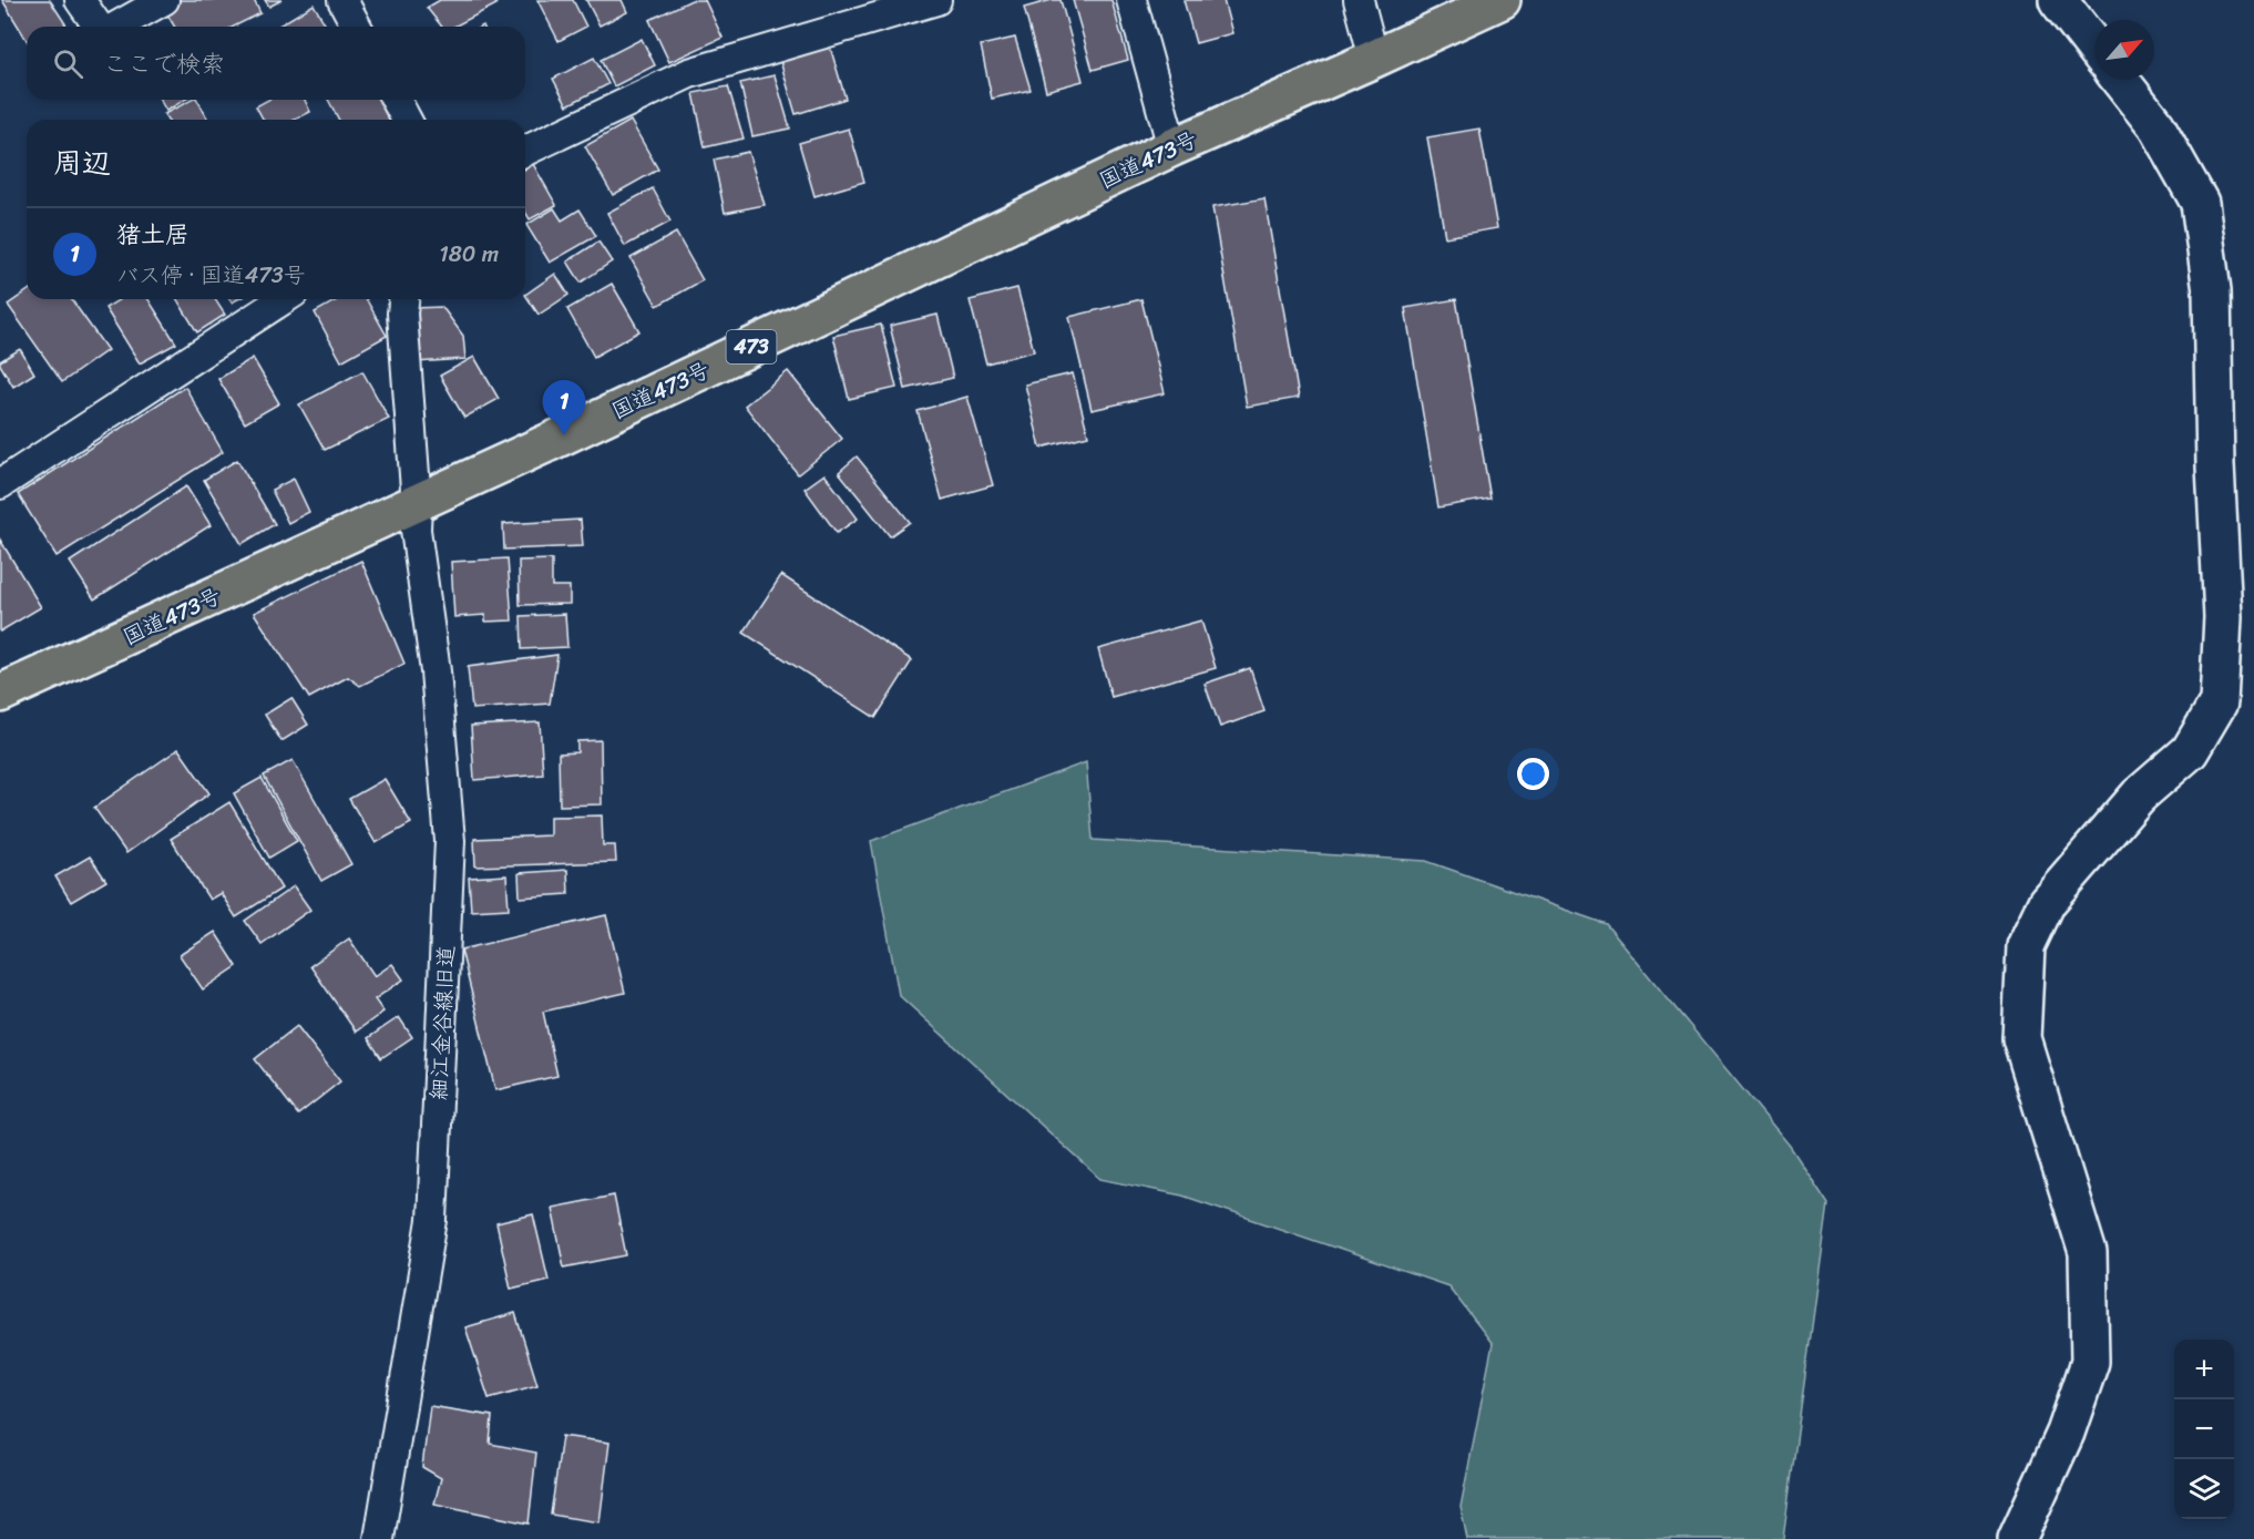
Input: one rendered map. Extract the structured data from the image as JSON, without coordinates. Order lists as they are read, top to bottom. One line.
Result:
{"streets":{"highway":["国道473号","473"],"street":["細江金谷線旧道"]},"crossings":[["国道473号","細江金谷線旧道"]],"north":"top right","page":{"search":"ここで検索","heading":"周辺","list":[{"mark":"1","name":"猪土居","note":"バス停 · 国道473号","value":"180 m"}],"pins":"1","map_buttons":["+","−"]}}
